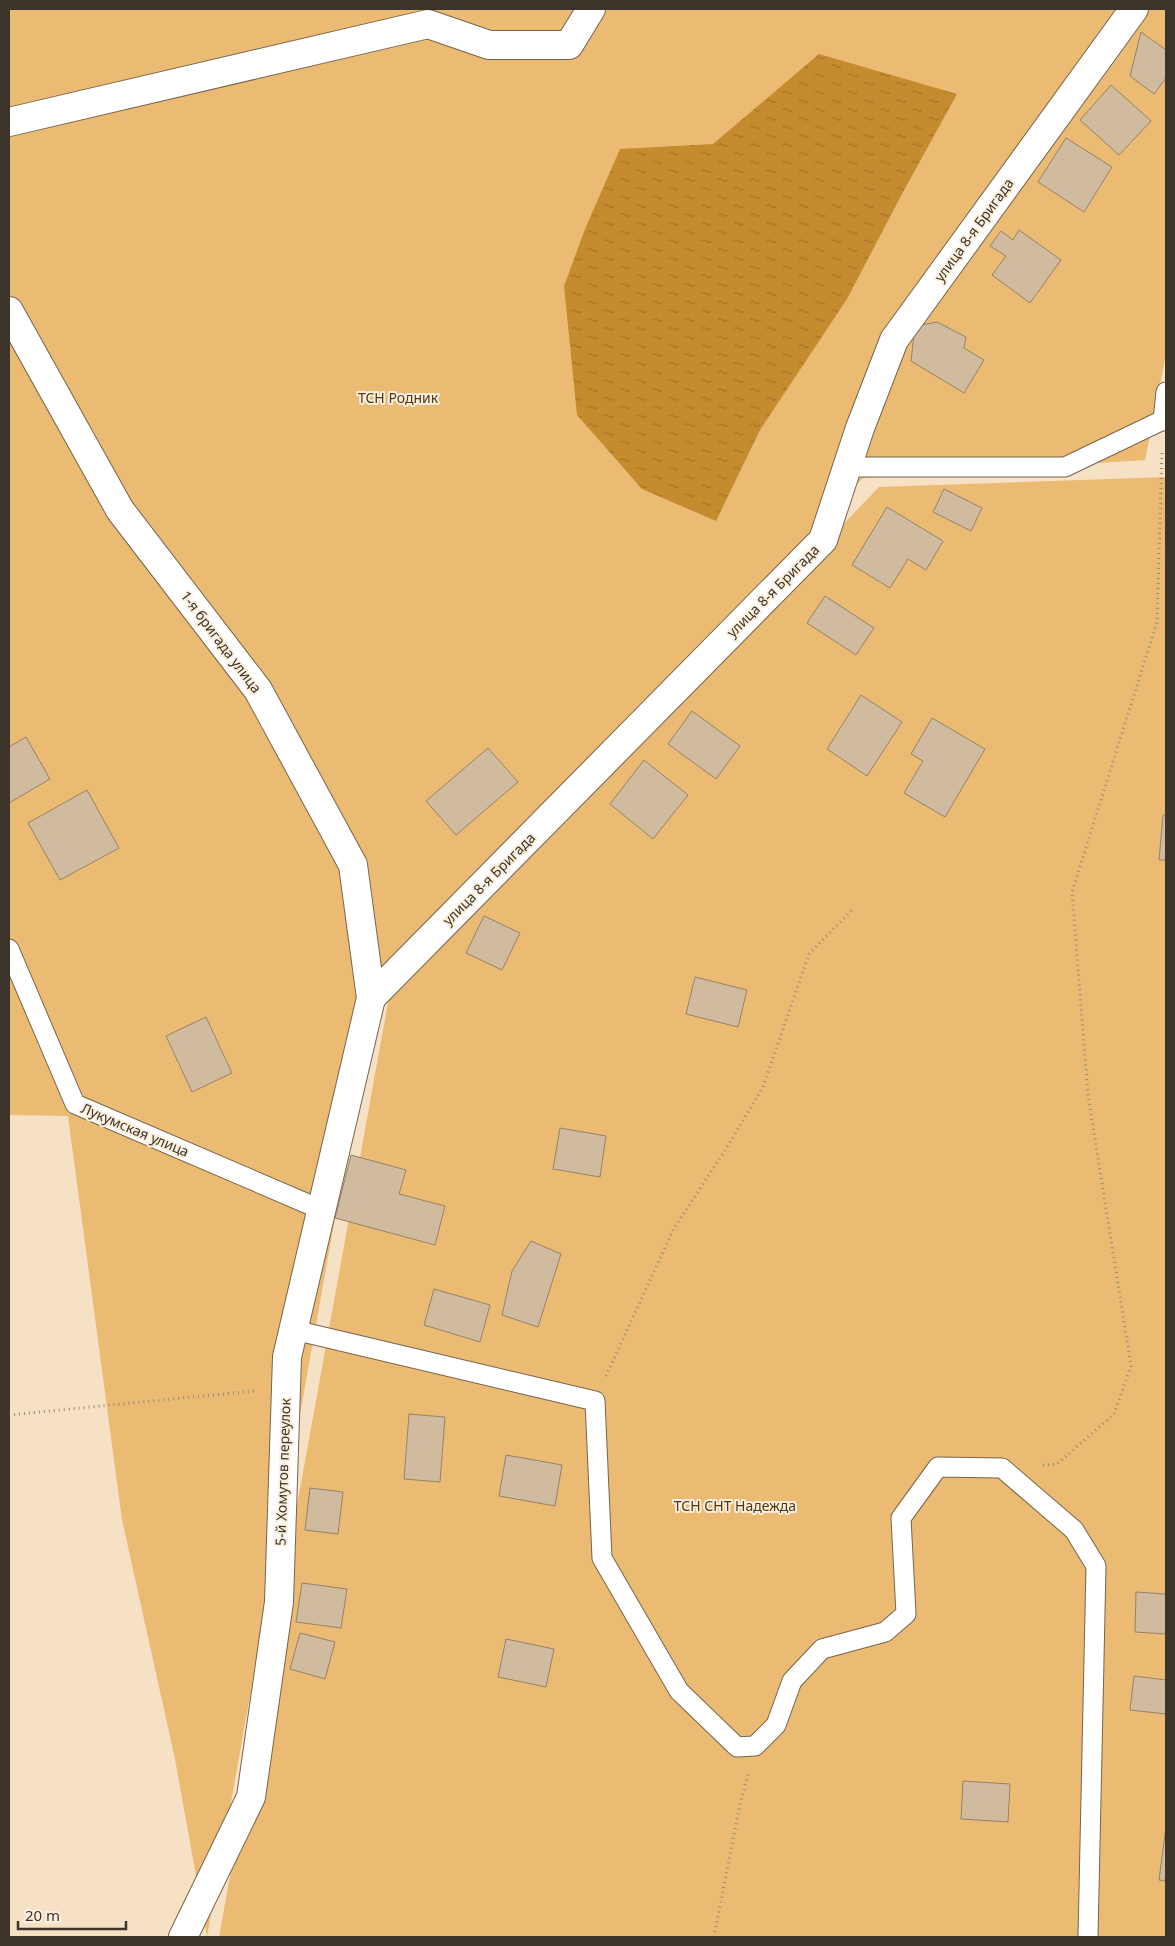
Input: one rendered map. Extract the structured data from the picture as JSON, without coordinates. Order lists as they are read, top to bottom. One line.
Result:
{"streets":{"street":["улица 8-я Бригада","1-я бригада улица","5-й Хомутов переулок"],"lane":["Лукумская улица"]},"crossings":[["улица 8-я Бригада","1-я бригада улица"],["улица 8-я Бригада","5-й Хомутов переулок"],["1-я бригада улица","5-й Хомутов переулок"],["Лукумская улица","5-й Хомутов переулок"]],"parks":["ТСН Родник","ТСН СНТ Надежда"],"scale_bar":"20 m"}
